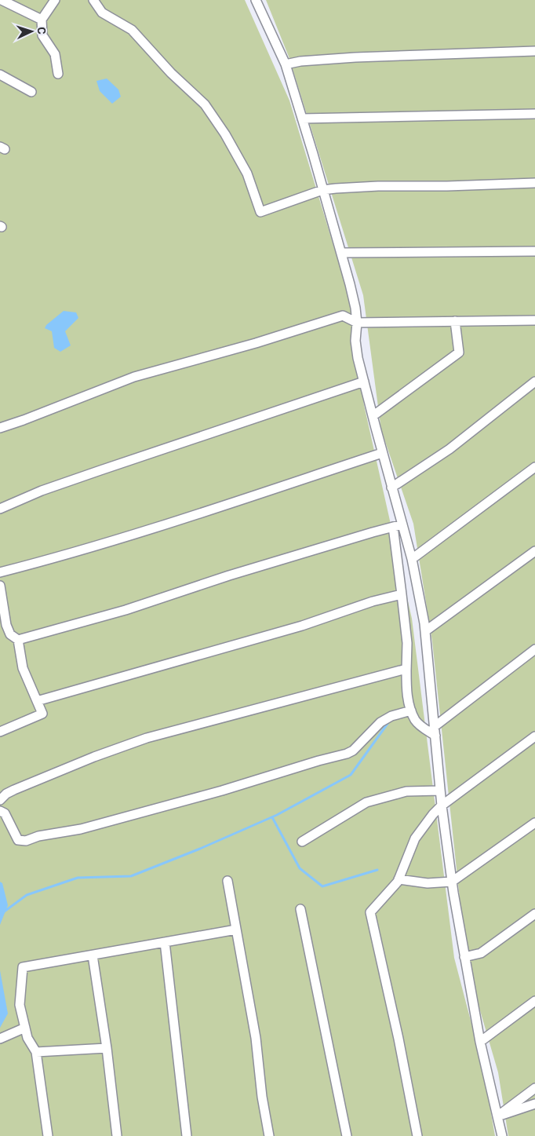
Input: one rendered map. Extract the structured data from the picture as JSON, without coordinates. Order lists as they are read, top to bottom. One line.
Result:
{"north":"right"}
